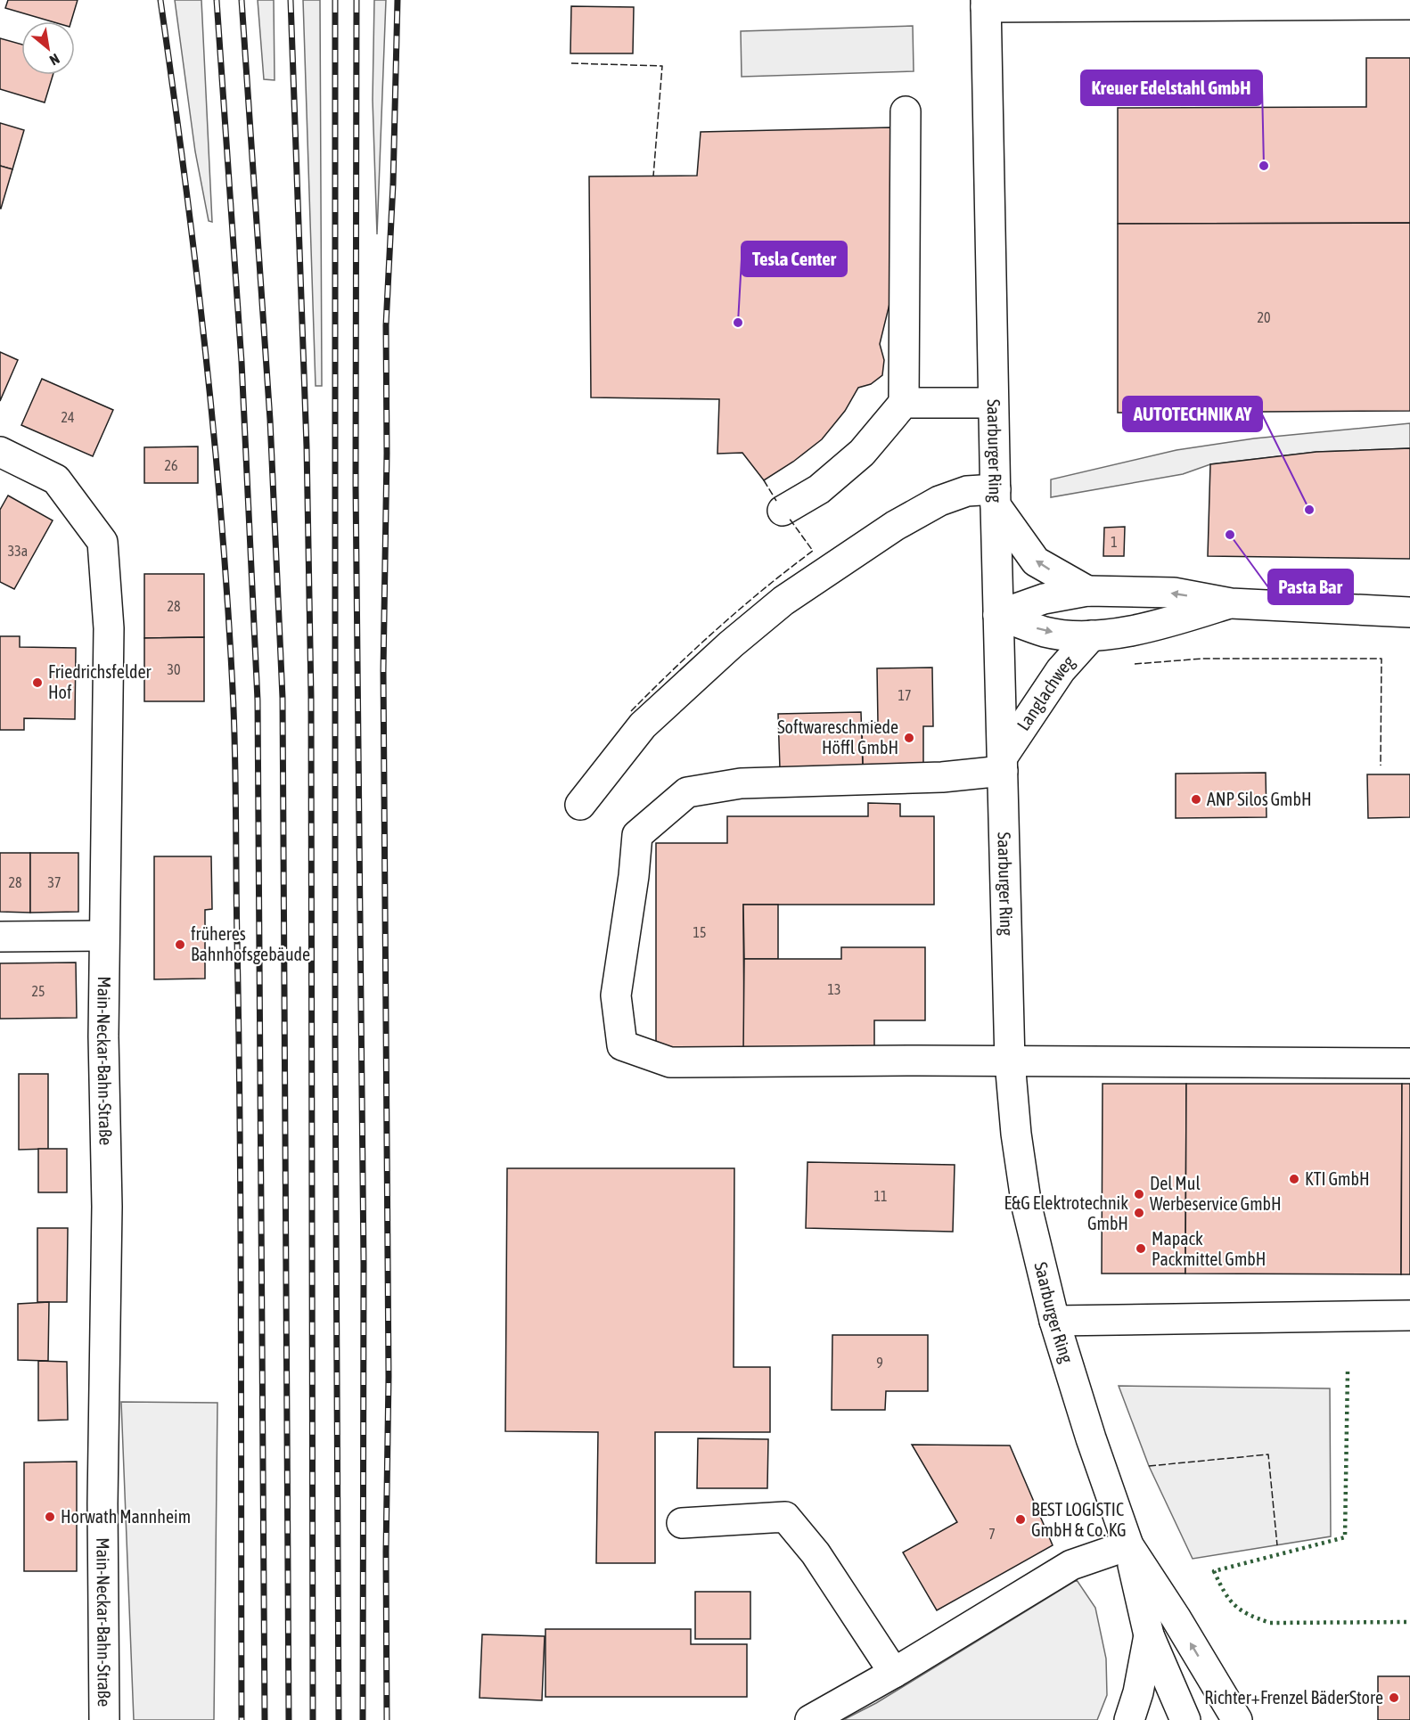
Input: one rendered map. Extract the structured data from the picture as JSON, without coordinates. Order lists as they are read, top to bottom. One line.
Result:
{"streets":{"street":["Saarburger Ring","Langlachweg","Main-Neckar-Bahn-Straße"]},"crossings":[["Saarburger Ring","Langlachweg"]],"places":["Kreuer Edelstahl GmbH","Tesla Center","AUTOTECHNIK AY","Pasta Bar","Friedrichsfelder Hof","Softwareschmiede Höffl GmbH","ANP Silos GmbH","früheres Bahnhofsgebäude","KTI GmbH","Del Mul Werbeservice GmbH","E&G Elektrotechnik GmbH","Mapack Packmittel GmbH","Horwath Mannheim","BEST LOGISTIC GmbH & Co. KG","Richter+Frenzel BäderStore"],"house_numbers":["20","24","26","1","33a","28","30","17","28","37","15","13","25","11","9","7"],"north":"bottom right"}
